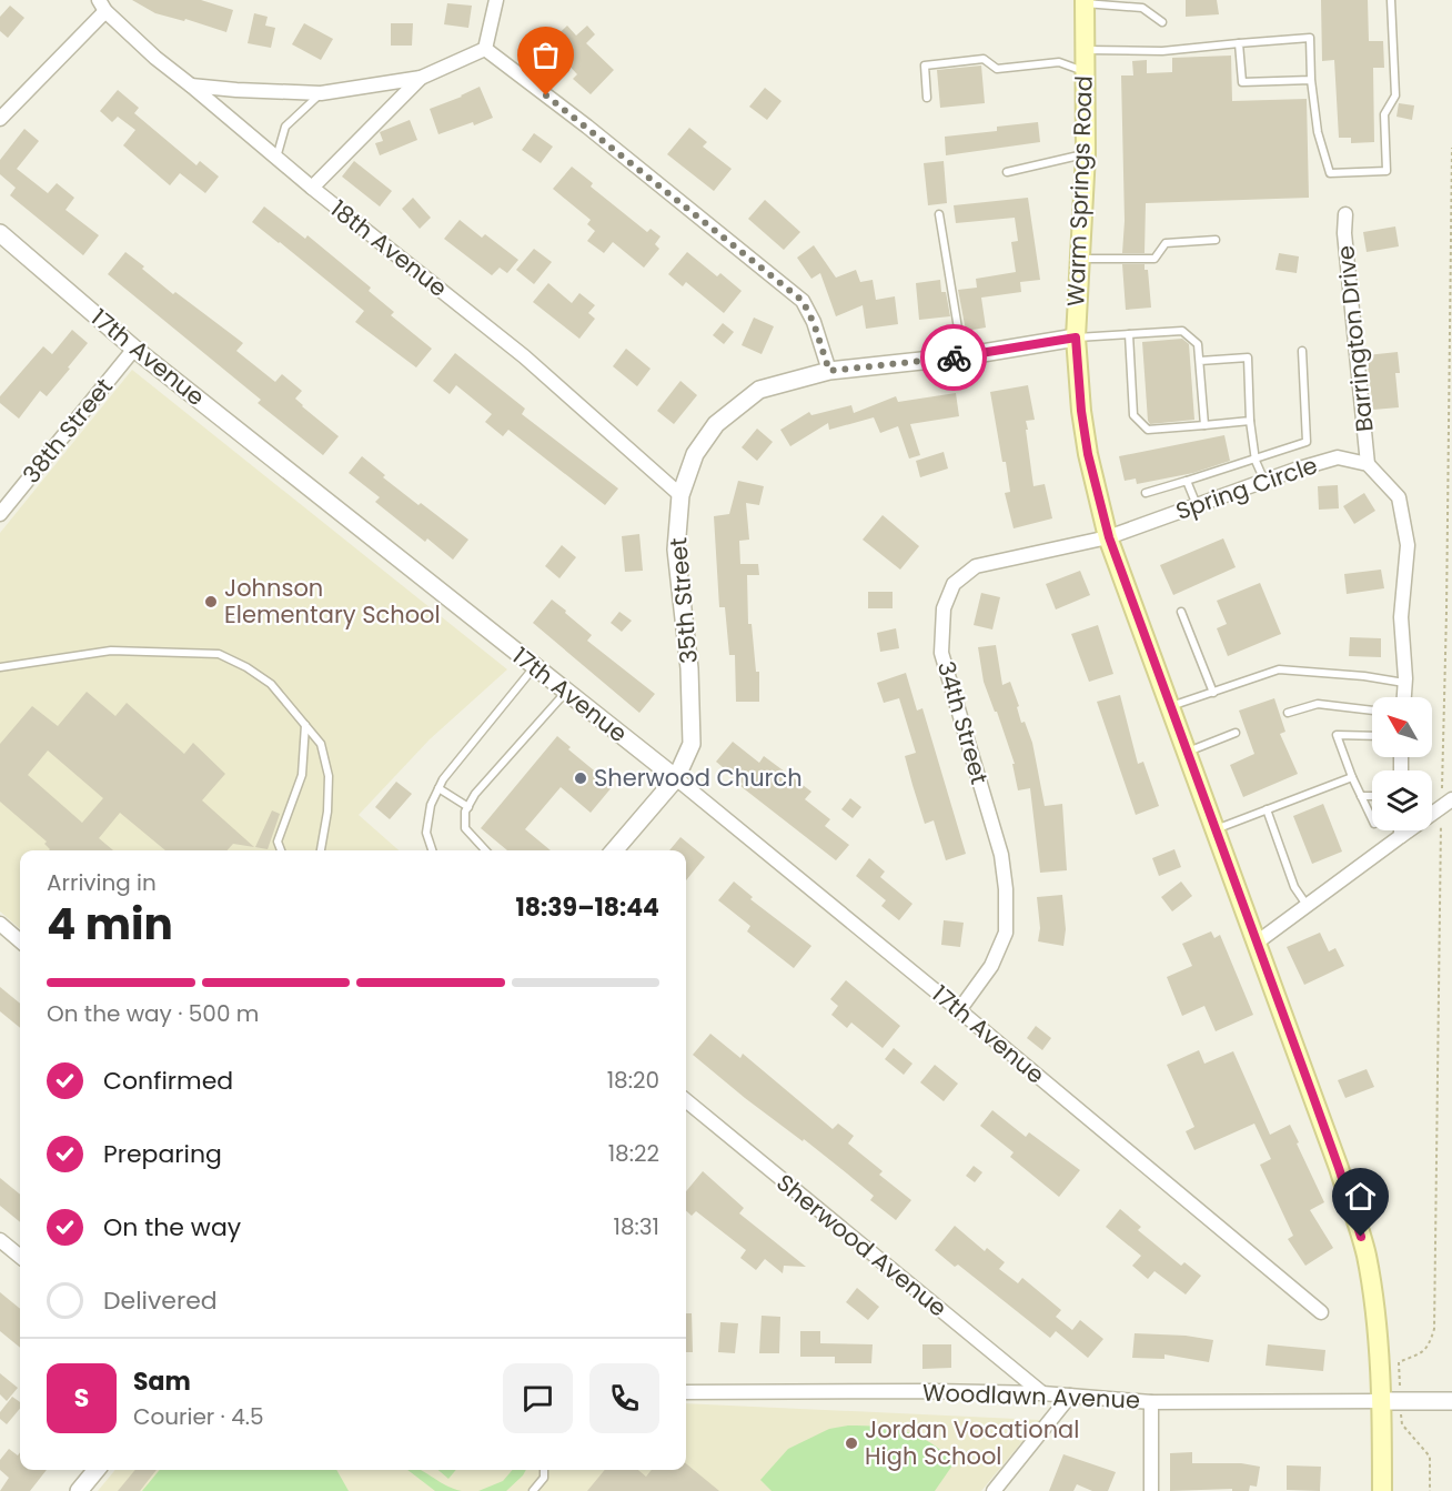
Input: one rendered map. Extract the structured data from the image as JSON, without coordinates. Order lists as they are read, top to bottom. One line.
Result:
{"streets":{"main road":["Warm Springs Road"],"street":["18th Avenue","Barrington Drive","17th Avenue","38th Street","Spring Circle","35th Street","34th Street","Sherwood Avenue","Woodlawn Avenue"]},"crossings":[["Warm Springs Road","Spring Circle"],["Warm Springs Road","35th Street"],["Warm Springs Road","34th Street"],["Warm Springs Road","Woodlawn Avenue"],["18th Avenue","35th Street"],["Barrington Drive","Spring Circle"],["17th Avenue","38th Street"],["17th Avenue","35th Street"],["17th Avenue","34th Street"],["Spring Circle","34th Street"],["Sherwood Avenue","Woodlawn Avenue"]],"places":["Johnson Elementary School","Sherwood Church","Jordan Vocational High School"],"north":"top left","page":{"heading":["4 min","Arriving in","18:39–18:44"],"panel":["Sam","Courier · 4.5"],"bar":"On the way · 500 m","list":[["Confirmed","18:20"],["Preparing","18:22"],["On the way","18:31"],"Delivered"],"round":"S"}}
